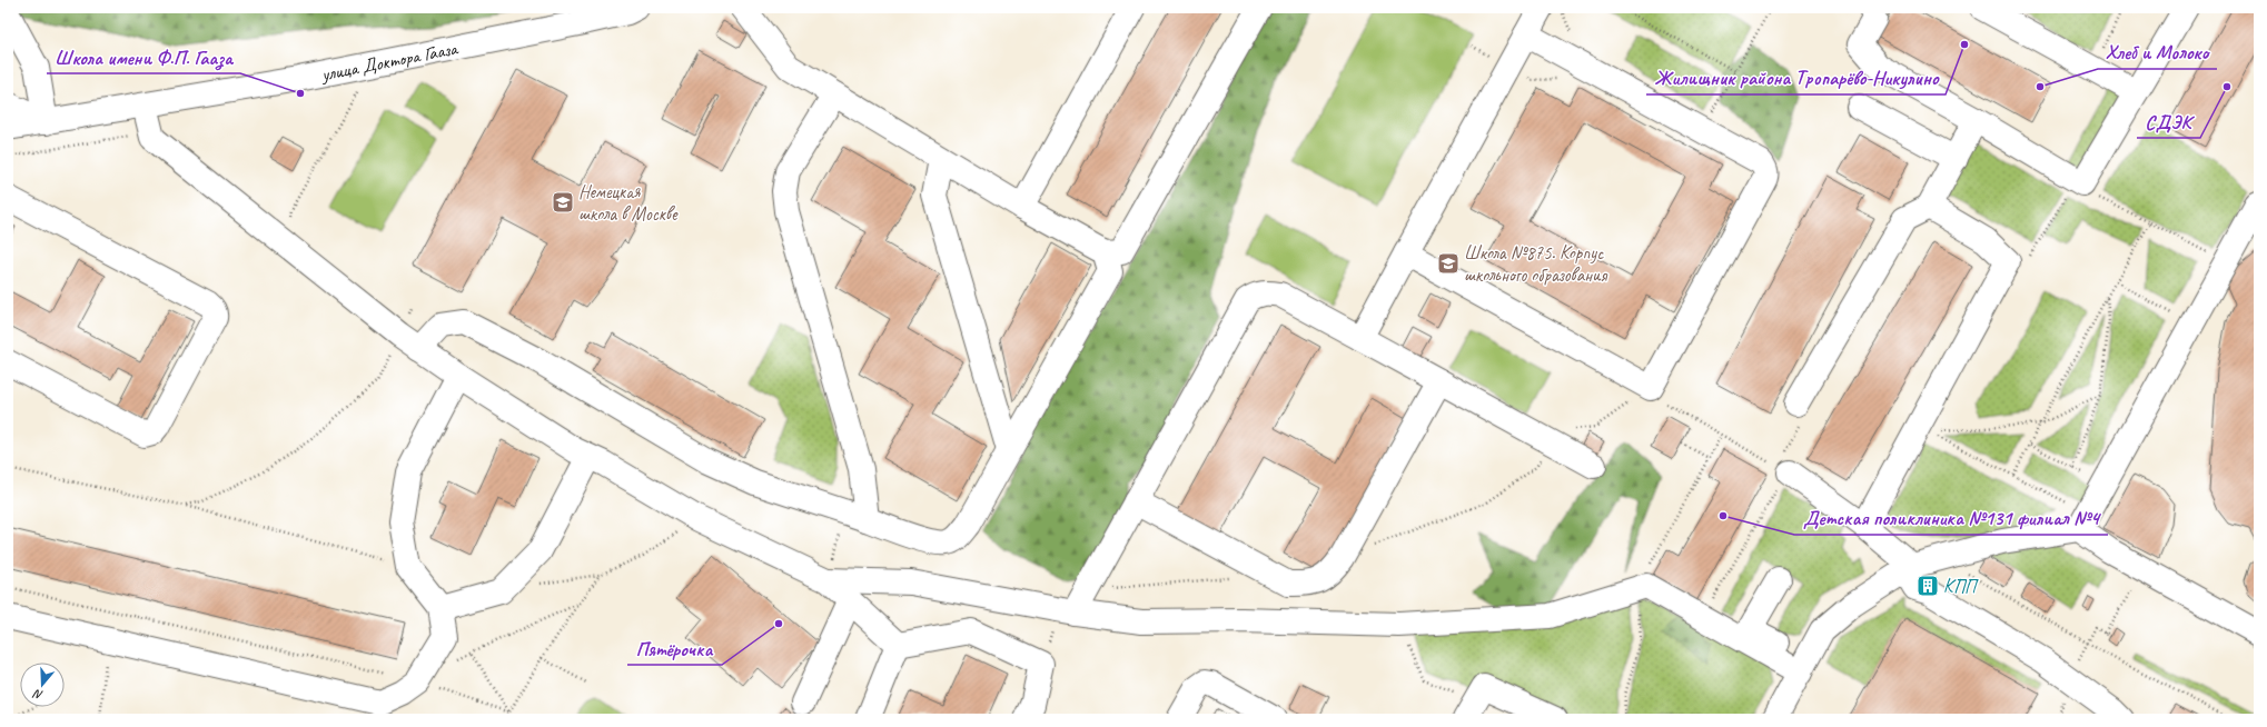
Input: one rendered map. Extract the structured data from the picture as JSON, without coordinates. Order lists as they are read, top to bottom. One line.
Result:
{"streets":{"street":["улица Доктора Гааза"]},"places":{"other":["Жилищник района Тропарёво-Никулино","Хлеб и Молоко","СДЭК","Школа имени Ф.П. Гааза","Детская поликлиника №131 филиал №4","Пятёрочка"],"school or university":["Немецкая школа в Москве","Школа №875. Корпус школьного образования"],"building":["КПП"]},"north":"bottom"}
